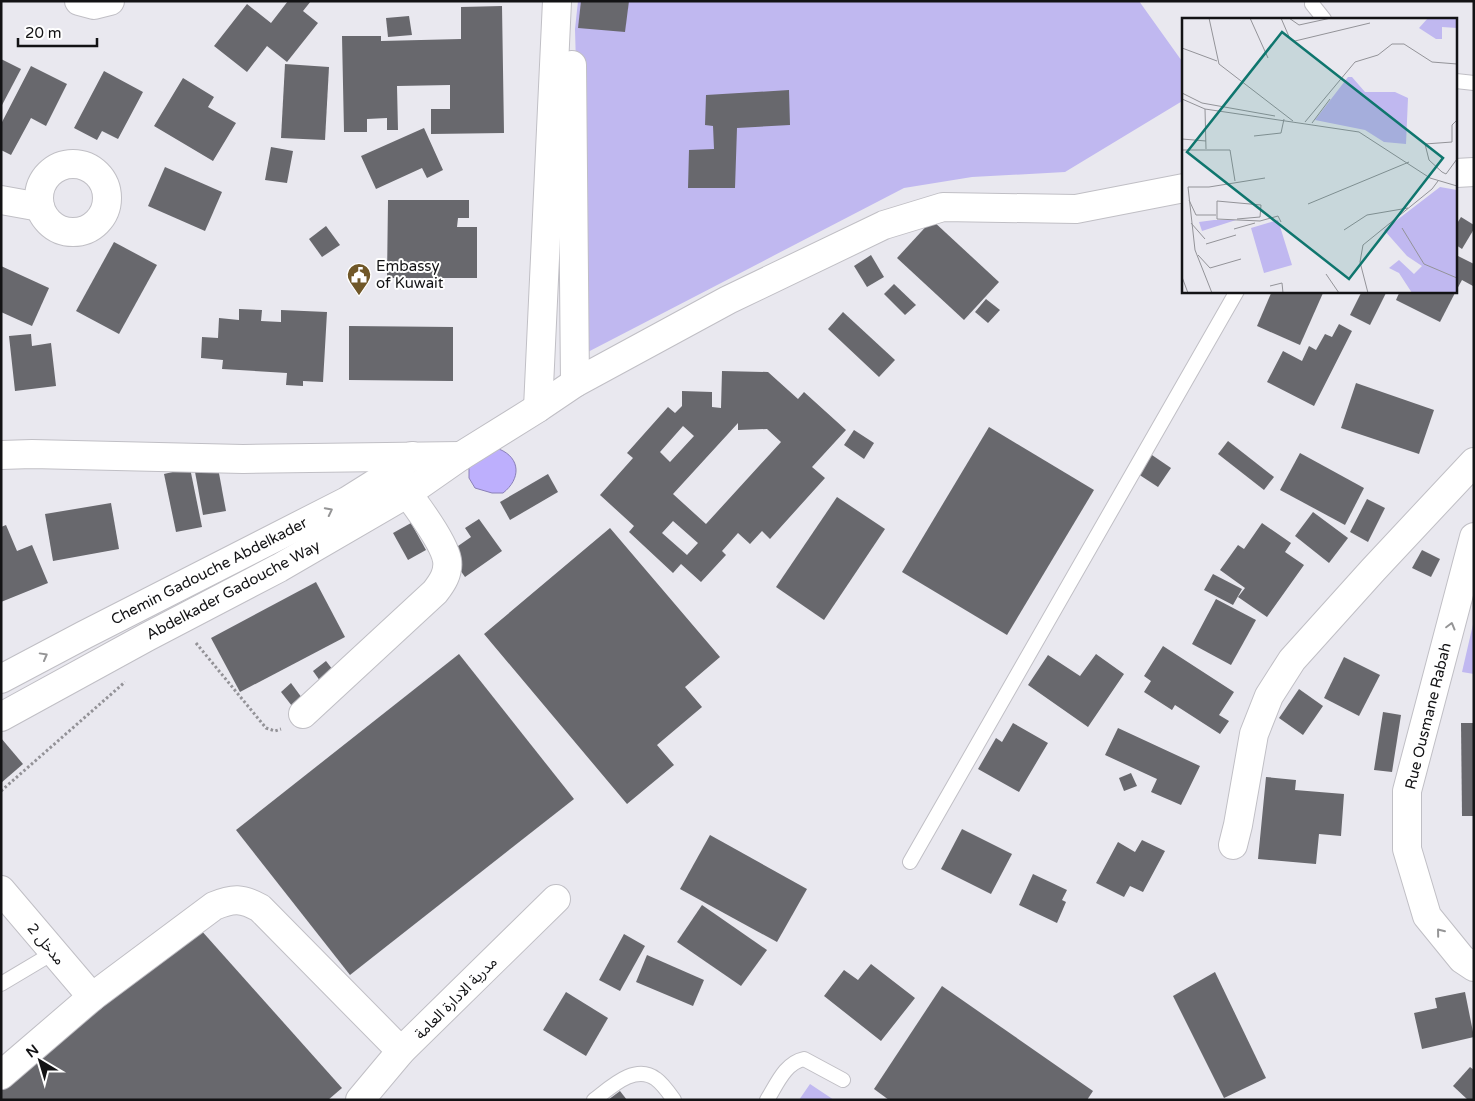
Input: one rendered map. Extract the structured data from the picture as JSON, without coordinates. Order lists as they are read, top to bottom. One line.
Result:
{"streets":{"street":["Chemin Gadouche Abdelkader","Abdelkader Gadouche Way","Rue Ousmane Rabah","مدخل 2","مدرية الادارة العامة"]},"one_way":["Chemin Gadouche Abdelkader","Rue Ousmane Rabah"],"places":{"public building":["Embassy of Kuwait"]},"scale_bar":"20 m","north":"top left"}
